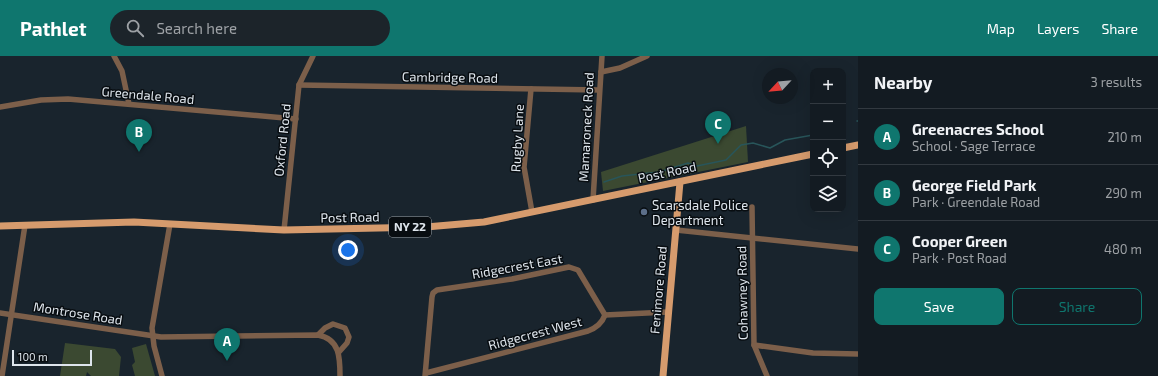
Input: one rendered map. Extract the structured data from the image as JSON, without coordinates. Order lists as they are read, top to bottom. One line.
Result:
{"streets":{"main road":["Post Road","NY 22","Fenimore Road"],"street":["Cambridge Road","Greendale Road","Mamaroneck Road","Rugby Lane","Oxford Road","Ridgecrest East","Cohawney Road","Montrose Road","Ridgecrest West"]},"crossings":[["Cambridge Road","Mamaroneck Road"],["Cambridge Road","Rugby Lane"],["Cambridge Road","Oxford Road"],["Greendale Road","Oxford Road"],["Mamaroneck Road","Post Road"],["Rugby Lane","Post Road"],["Oxford Road","Post Road"],["Post Road","Fenimore Road"],["Ridgecrest East","Ridgecrest West"]],"places":["Scarsdale Police Department"],"scale_bar":"100 m","north":"bottom left","page":{"header":"Pathlet","search":"Search here","nav":["Map","Layers","Share"],"heading":["Nearby","3 results"],"map_buttons":["+","−"],"list":[{"mark":"A","name":"Greenacres School","note":"School · Sage Terrace","value":"210 m"},{"mark":"B","name":"George Field Park","note":"Park · Greendale Road","value":"290 m"},{"mark":"C","name":"Cooper Green","note":"Park · Post Road","value":"480 m"}],"pins":["C","B","A"],"buttons":["Save","Share"],"scale":"100 m"}}
